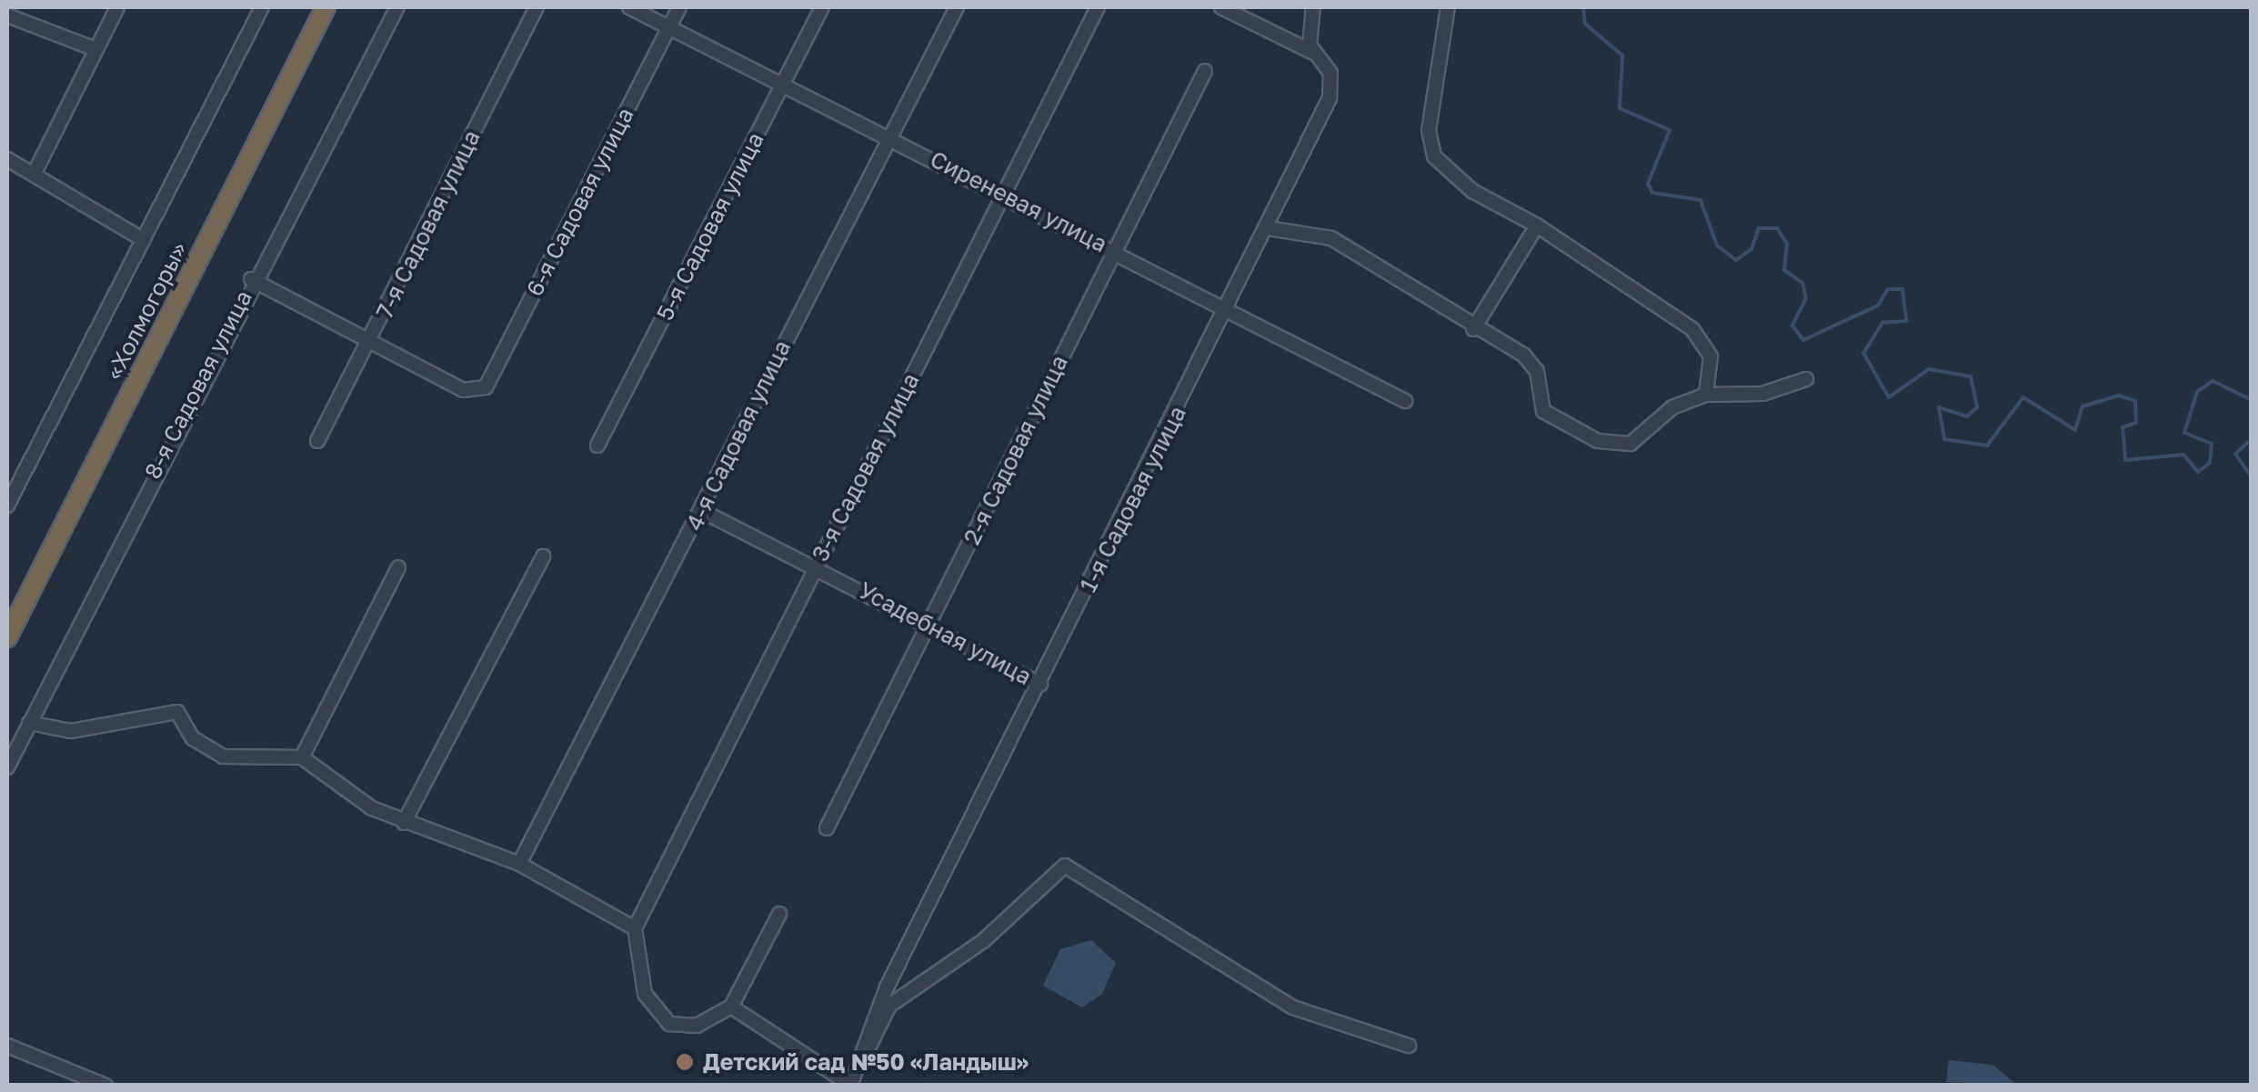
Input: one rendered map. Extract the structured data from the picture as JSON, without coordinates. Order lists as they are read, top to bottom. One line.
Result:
{"streets":{"highway":["«Холмогоры»"],"street":["6-я Садовая улица","Сиреневая улица","7-я Садовая улица","5-я Садовая улица","8-я Садовая улица","4-я Садовая улица","2-я Садовая улица","3-я Садовая улица","1-я Садовая улица","Усадебная улица"]},"crossings":[["6-я Садовая улица","Сиреневая улица"],["6-я Садовая улица","7-я Садовая улица"],["Сиреневая улица","5-я Садовая улица"],["Сиреневая улица","4-я Садовая улица"],["Сиреневая улица","2-я Садовая улица"],["Сиреневая улица","3-я Садовая улица"],["Сиреневая улица","1-я Садовая улица"],["4-я Садовая улица","Усадебная улица"],["2-я Садовая улица","Усадебная улица"],["3-я Садовая улица","Усадебная улица"],["1-я Садовая улица","Усадебная улица"]],"places":["Детский сад №50 «Ландыш»"]}
